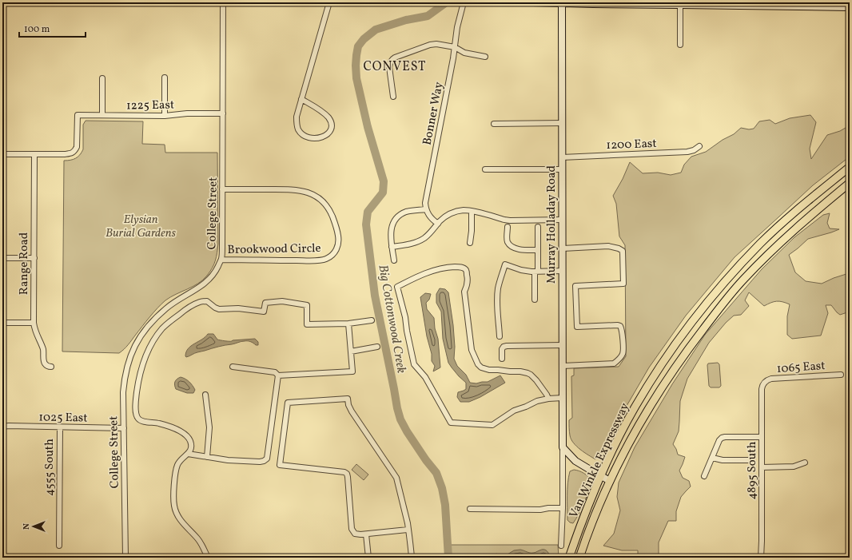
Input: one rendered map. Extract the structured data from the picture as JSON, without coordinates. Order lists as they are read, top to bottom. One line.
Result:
{"streets":{"main road":["Murray Holladay Road","Van Winkle Expressway"],"street":["1225 East","Bonner Way","1200 East","College Street","Brookwood Circle","Range Road","1065 East","1025 East","4555 South","4895 South"]},"crossings":[["1225 East","College Street"],["1225 East","Range Road"],["1200 East","Murray Holladay Road"],["College Street","Brookwood Circle"],["College Street","1025 East"],["1065 East","4895 South"],["1025 East","4555 South"]],"districts":["CONVEST"],"water":["Big Cottonwood Creek"],"parks":["Elysian Burial Gardens"],"scale_bar":"100 m","north":"left"}
